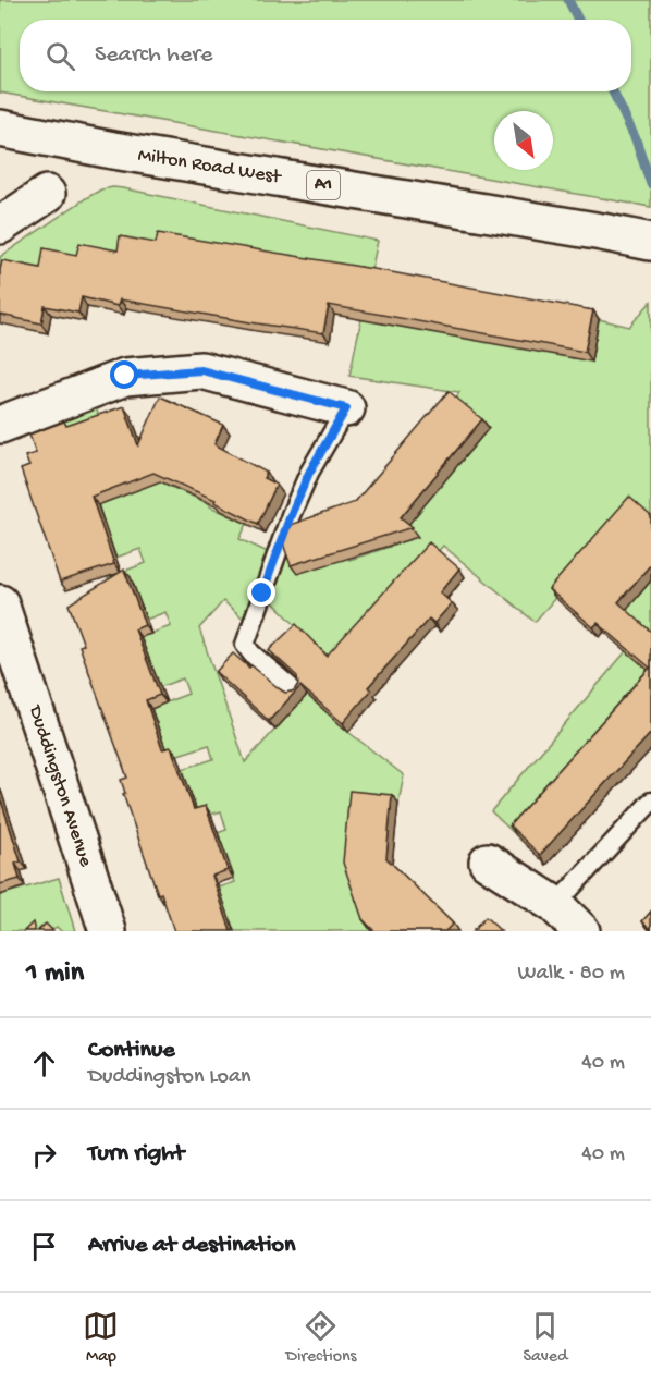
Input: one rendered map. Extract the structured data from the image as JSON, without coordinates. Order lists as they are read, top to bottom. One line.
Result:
{"streets":{"street":["Milton Road West","A1","Duddingston Avenue"]},"north":"bottom right","page":{"search":"Search here","heading":["1 min","Walk · 80 m"],"list":[["Continue","Duddingston Loan","40 m"],["Turn right","40 m"],"Arrive at destination"],"nav":["Map","Directions","Saved"]}}
